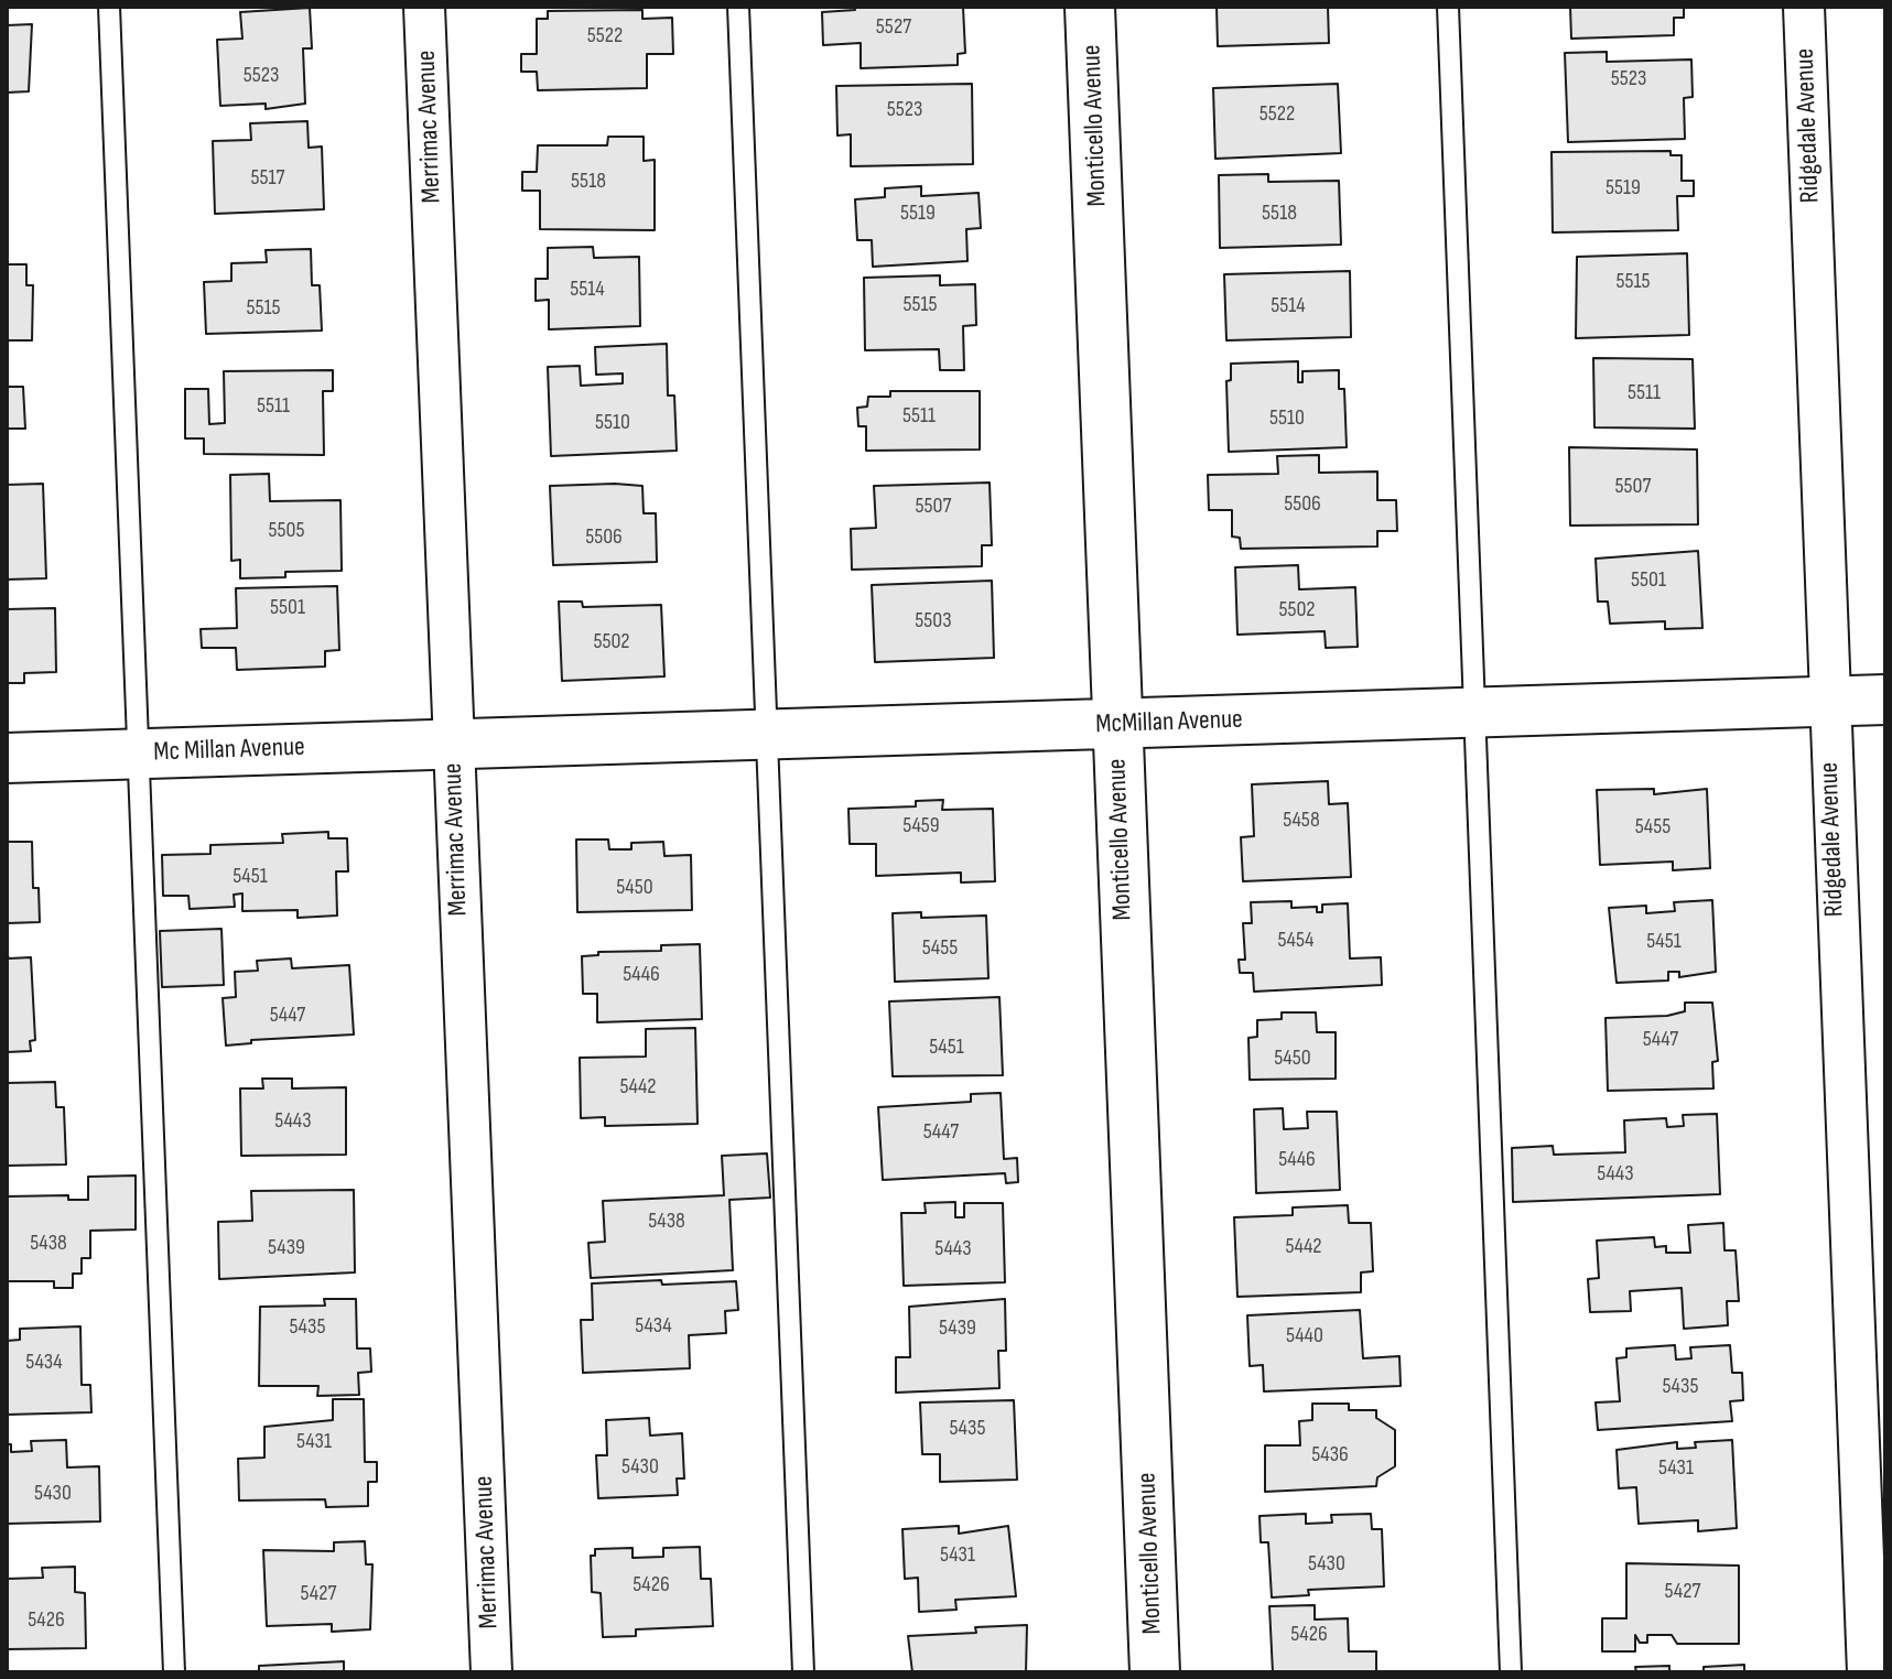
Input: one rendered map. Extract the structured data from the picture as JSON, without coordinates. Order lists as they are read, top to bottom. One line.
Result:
{"streets":{"street":["Monticello Avenue","Ridgedale Avenue","Merrimac Avenue","McMillan Avenue","Mc Millan Avenue"]},"crossings":[["Monticello Avenue","McMillan Avenue"],["Ridgedale Avenue","McMillan Avenue"],["Merrimac Avenue","McMillan Avenue"],["Merrimac Avenue","Mc Millan Avenue"],["McMillan Avenue","Mc Millan Avenue"]],"house_numbers":["5527","5522","5523","5523","5523","5522","5517","5518","5519","5519","5518","5515","5514","5515","5514","5515","5511","5511","5511","5510","5510","5507","5506","5507","5505","5506","5501","5501","5502","5503","5502","5458","5459","5455","5451","5450","5454","5451","5455","5446","5447","5447","5451","5450","5442","5443","5447","5446","5443","5438","5438","5442","5439","5443","5434","5435","5439","5440","5434","5435","5435","5431","5436","5430","5431","5430","5431","5430","5426","5427","5427","5426","5426"]}
